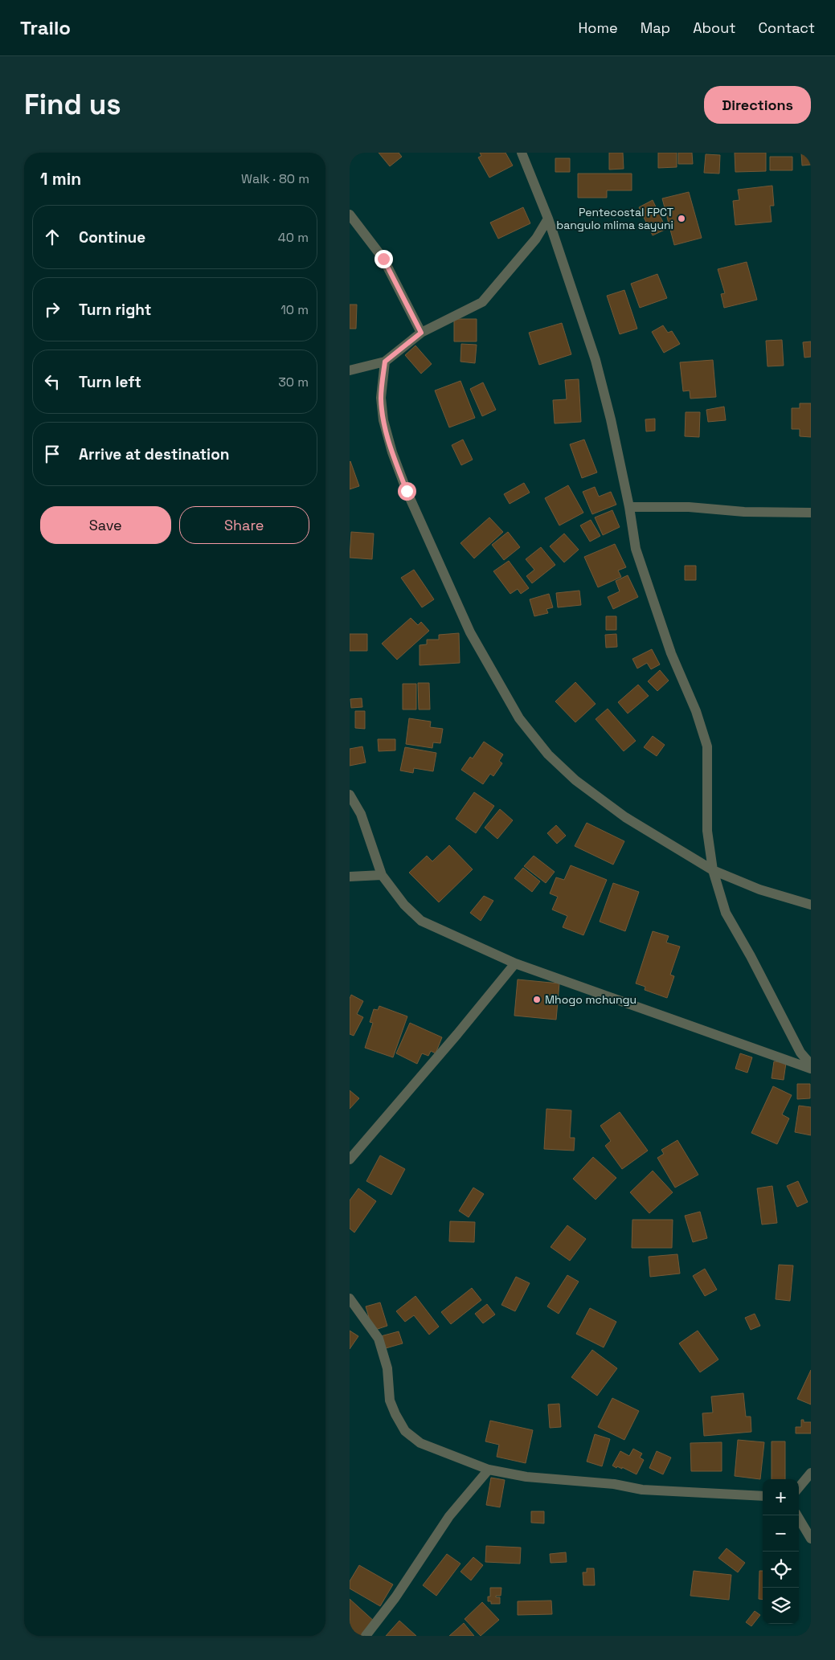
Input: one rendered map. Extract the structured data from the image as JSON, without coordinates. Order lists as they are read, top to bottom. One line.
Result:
{"places":["Pentecostal FPCT bangulo mlima sayuni","Mhogo mchungu"],"page":{"header":"Trailo","nav":["Home","Map","About","Contact"],"buttons":["Directions",["Save","Share"]],"title":"Find us","heading":["1 min","Walk · 80 m"],"list":[["Continue","40 m"],["Turn right","10 m"],["Turn left","30 m"],"Arrive at destination"],"map_buttons":["+","−"]}}
